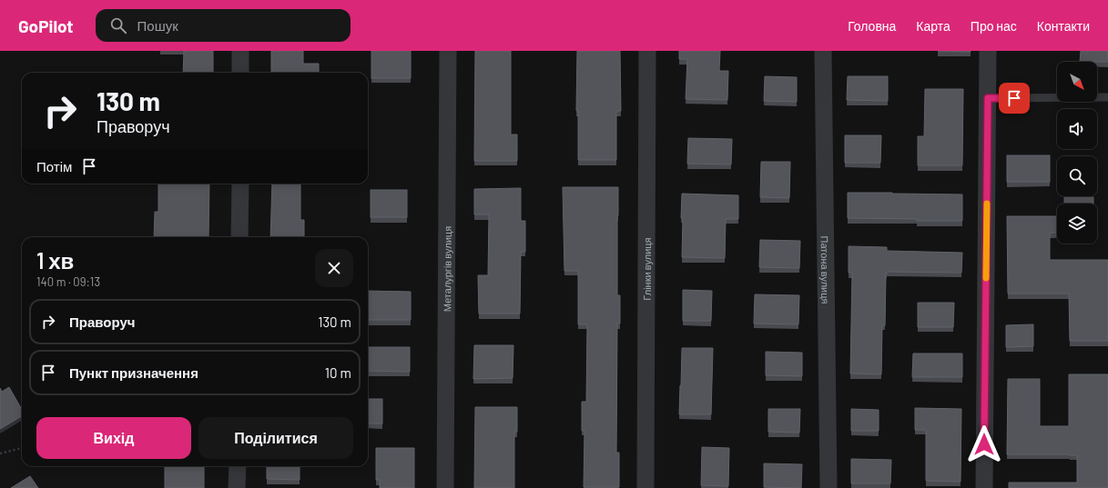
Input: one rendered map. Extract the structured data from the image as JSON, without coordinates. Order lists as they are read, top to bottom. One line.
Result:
{"streets":{"street":["Металургів вулиця","Глінки вулиця","Патона вулиця"]},"north":"bottom right","page":{"header":"GoPilot","search":"Пошук","nav":["Головна","Карта","Про нас","Контакти"],"turn":["130 m","Праворуч"],"then":"Потім","heading":["1 хв","140 m · 09:13"],"list":[{"name":"Праворуч","value":"130 m"},{"name":"Пункт призначення","value":"10 m"}],"buttons":["Вихід","Поділитися"]}}
